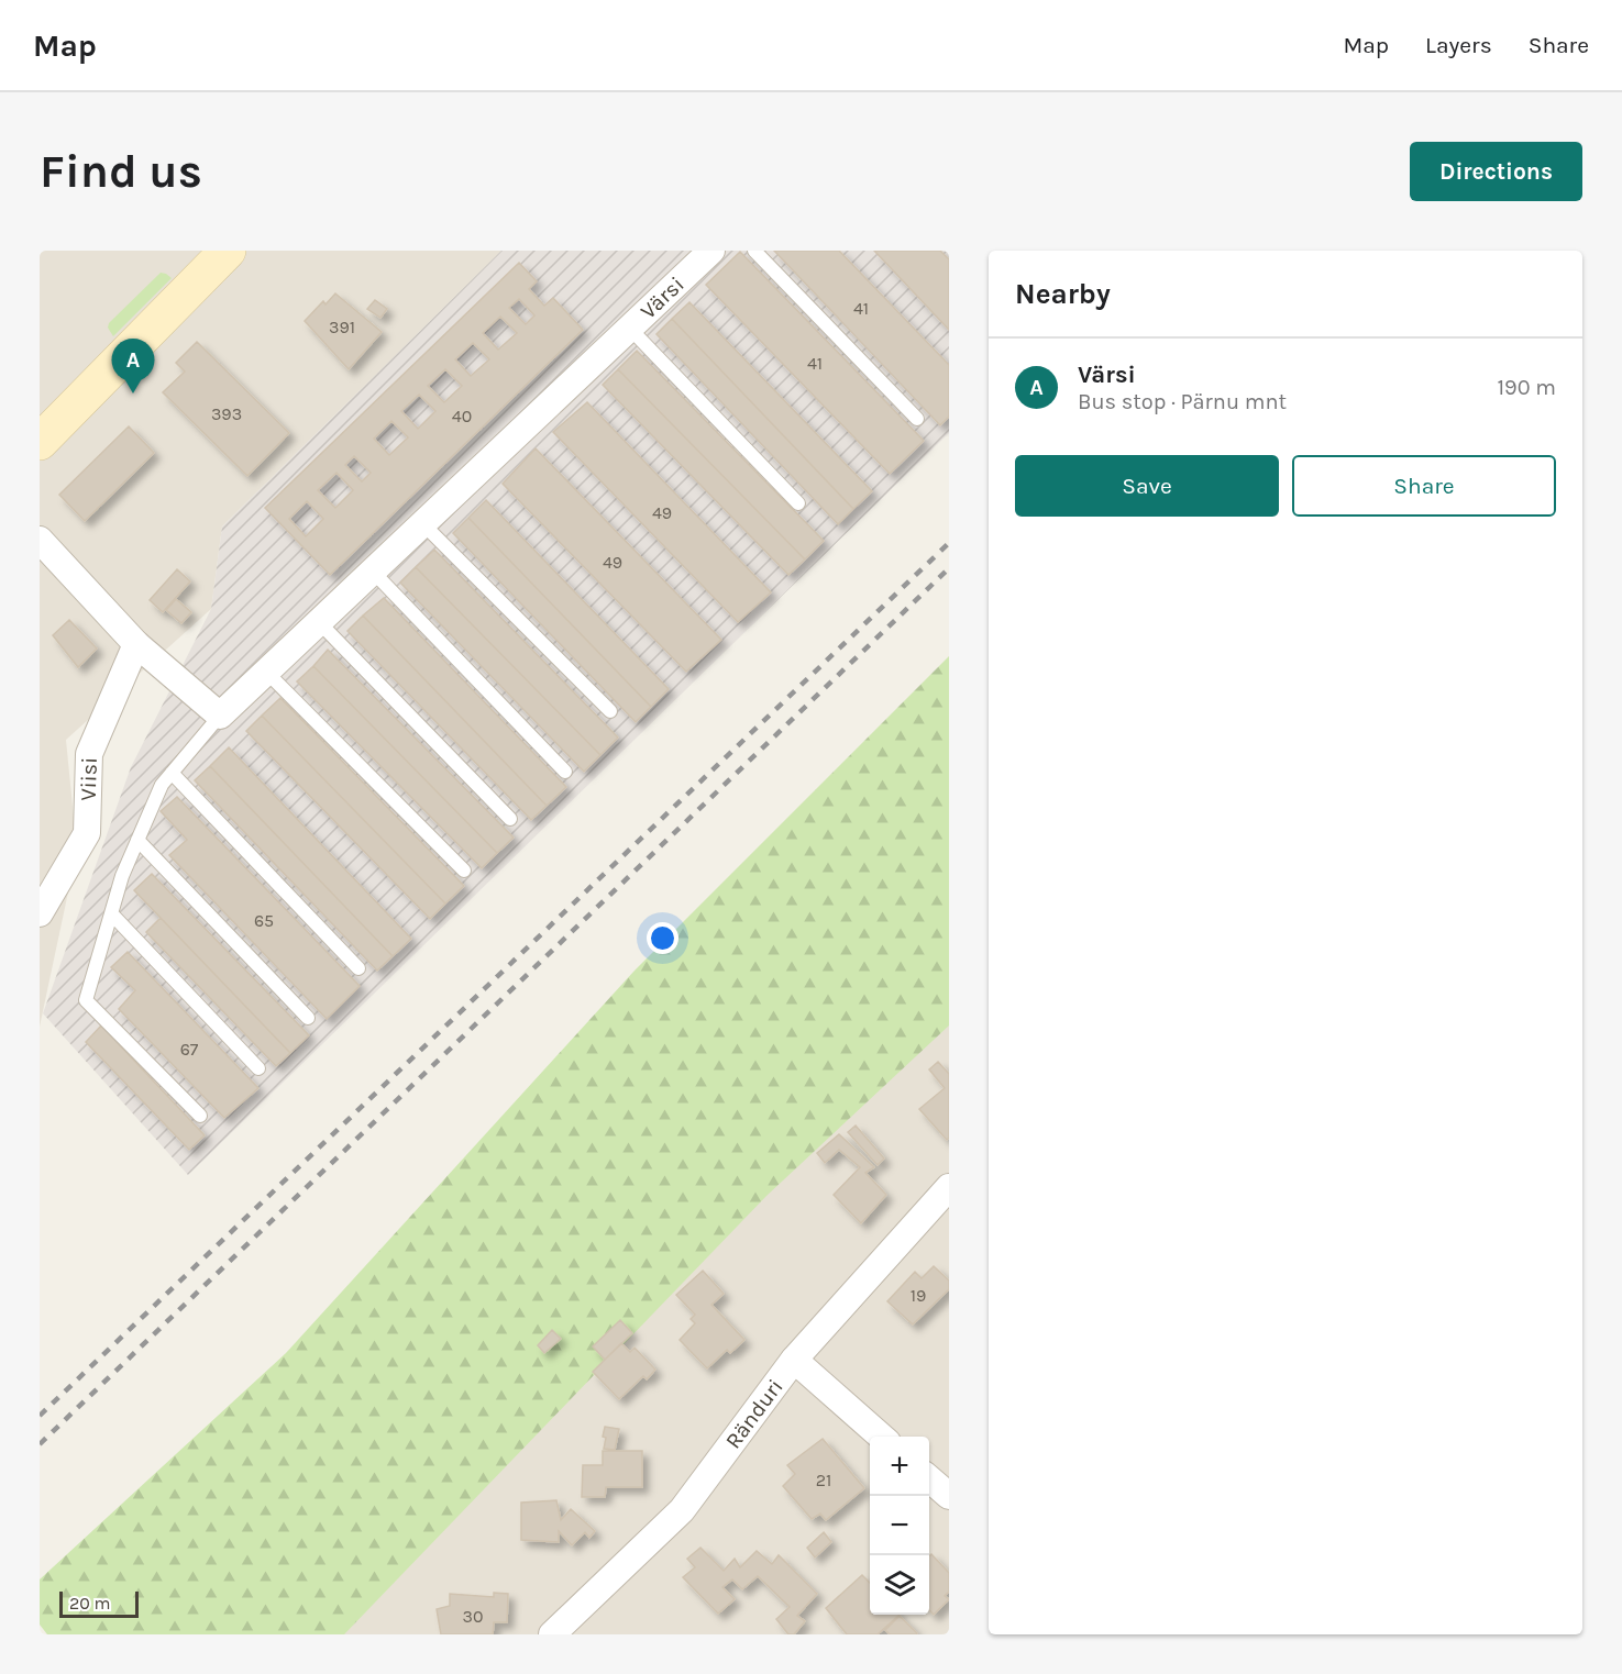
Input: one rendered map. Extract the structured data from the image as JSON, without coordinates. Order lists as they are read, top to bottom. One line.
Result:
{"streets":{"street":["Värsi","Viisi","Ränduri"]},"house_numbers":["41","391","41","393","40","49","49","65","67","19","21","30"],"scale_bar":"20 m","page":{"header":"Map","nav":["Map","Layers","Share"],"buttons":["Directions",["Save","Share"]],"title":"Find us","heading":"Nearby","list":[{"mark":"A","name":"Värsi","note":"Bus stop · Pärnu mnt","value":"190 m"}],"pins":"A","map_buttons":["+","−"],"scale":"20 m"}}
